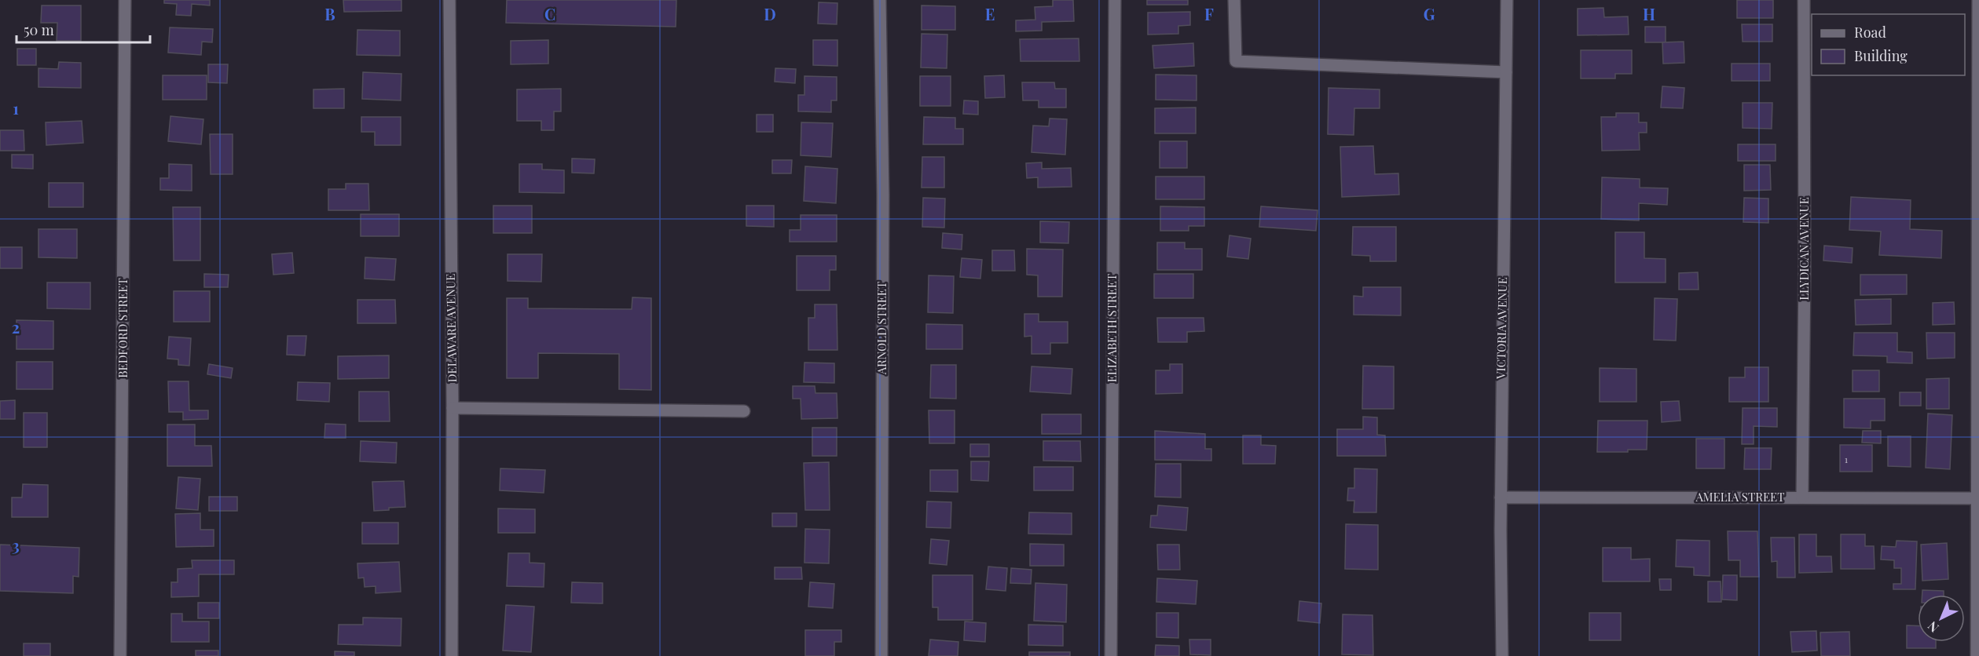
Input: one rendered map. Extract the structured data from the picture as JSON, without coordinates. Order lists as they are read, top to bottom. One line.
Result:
{"streets":{"street":["LLYDICAN AVENUE","BEDFORD STREET","DELAWARE AVENUE","ARNOLD STREET","ELIZABETH STREET","VICTORIA AVENUE","AMELIA STREET"]},"crossings":[["LLYDICAN AVENUE","AMELIA STREET"],["VICTORIA AVENUE","AMELIA STREET"]],"house_numbers":["1"],"legend":["Road","Building"],"scale_bar":"50 m","north":"bottom left","grid":{"columns":["B","C","D","E","F","G","H"],"rows":["1","2","3"]}}
